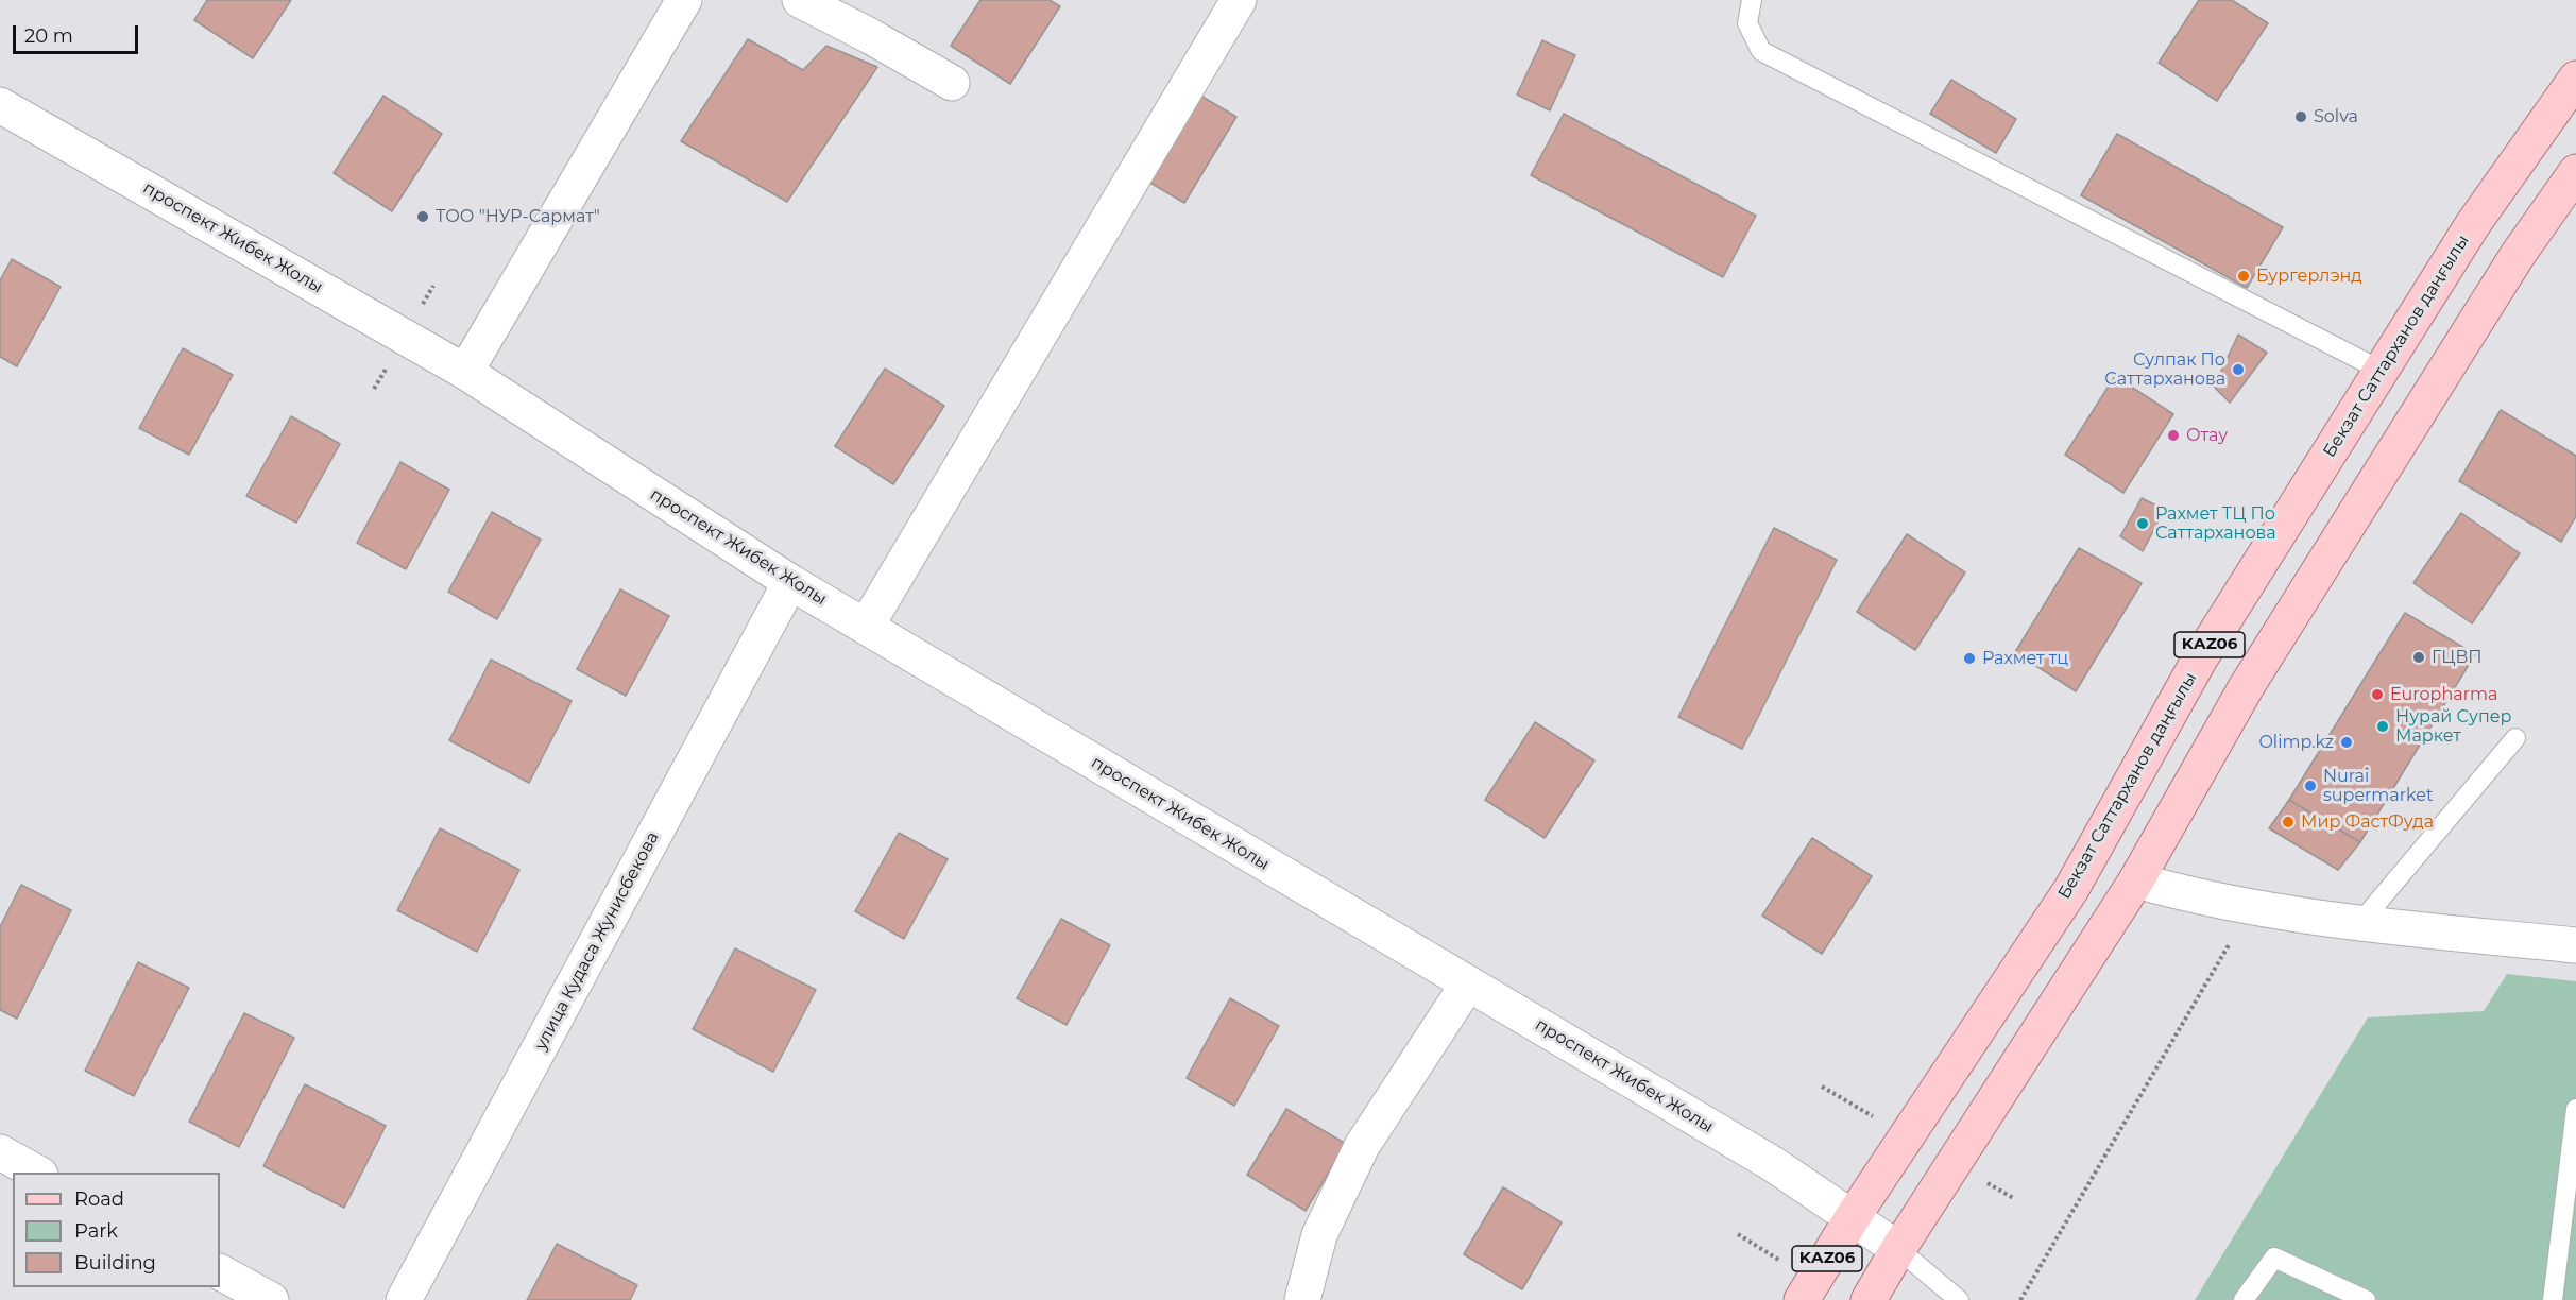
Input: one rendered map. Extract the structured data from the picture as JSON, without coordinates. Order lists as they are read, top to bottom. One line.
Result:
{"streets":{"main road":["Бекзат Саттарханов даңғылы","KАZ06"],"street":["проспект Жибек Жолы","улица Кудаса Жунисбекова"]},"crossings":[["проспект Жибек Жолы","Бекзат Саттарханов даңғылы"],["проспект Жибек Жолы","KАZ06"],["проспект Жибек Жолы","улица Кудаса Жунисбекова"]],"places":["Solva","ТОО \"НУР-Сармат\"","Бургерлэнд","Сулпак По Саттарханова","Отау","Рахмет ТЦ По Саттарханова","ГЦВП","Рахмет тц","Europharma","Нурай Супер Маркет","Olimp.kz","Nurai supermarket","Мир ФастФуда"],"legend":["Road","Park","Building"],"scale_bar":"20 m"}
